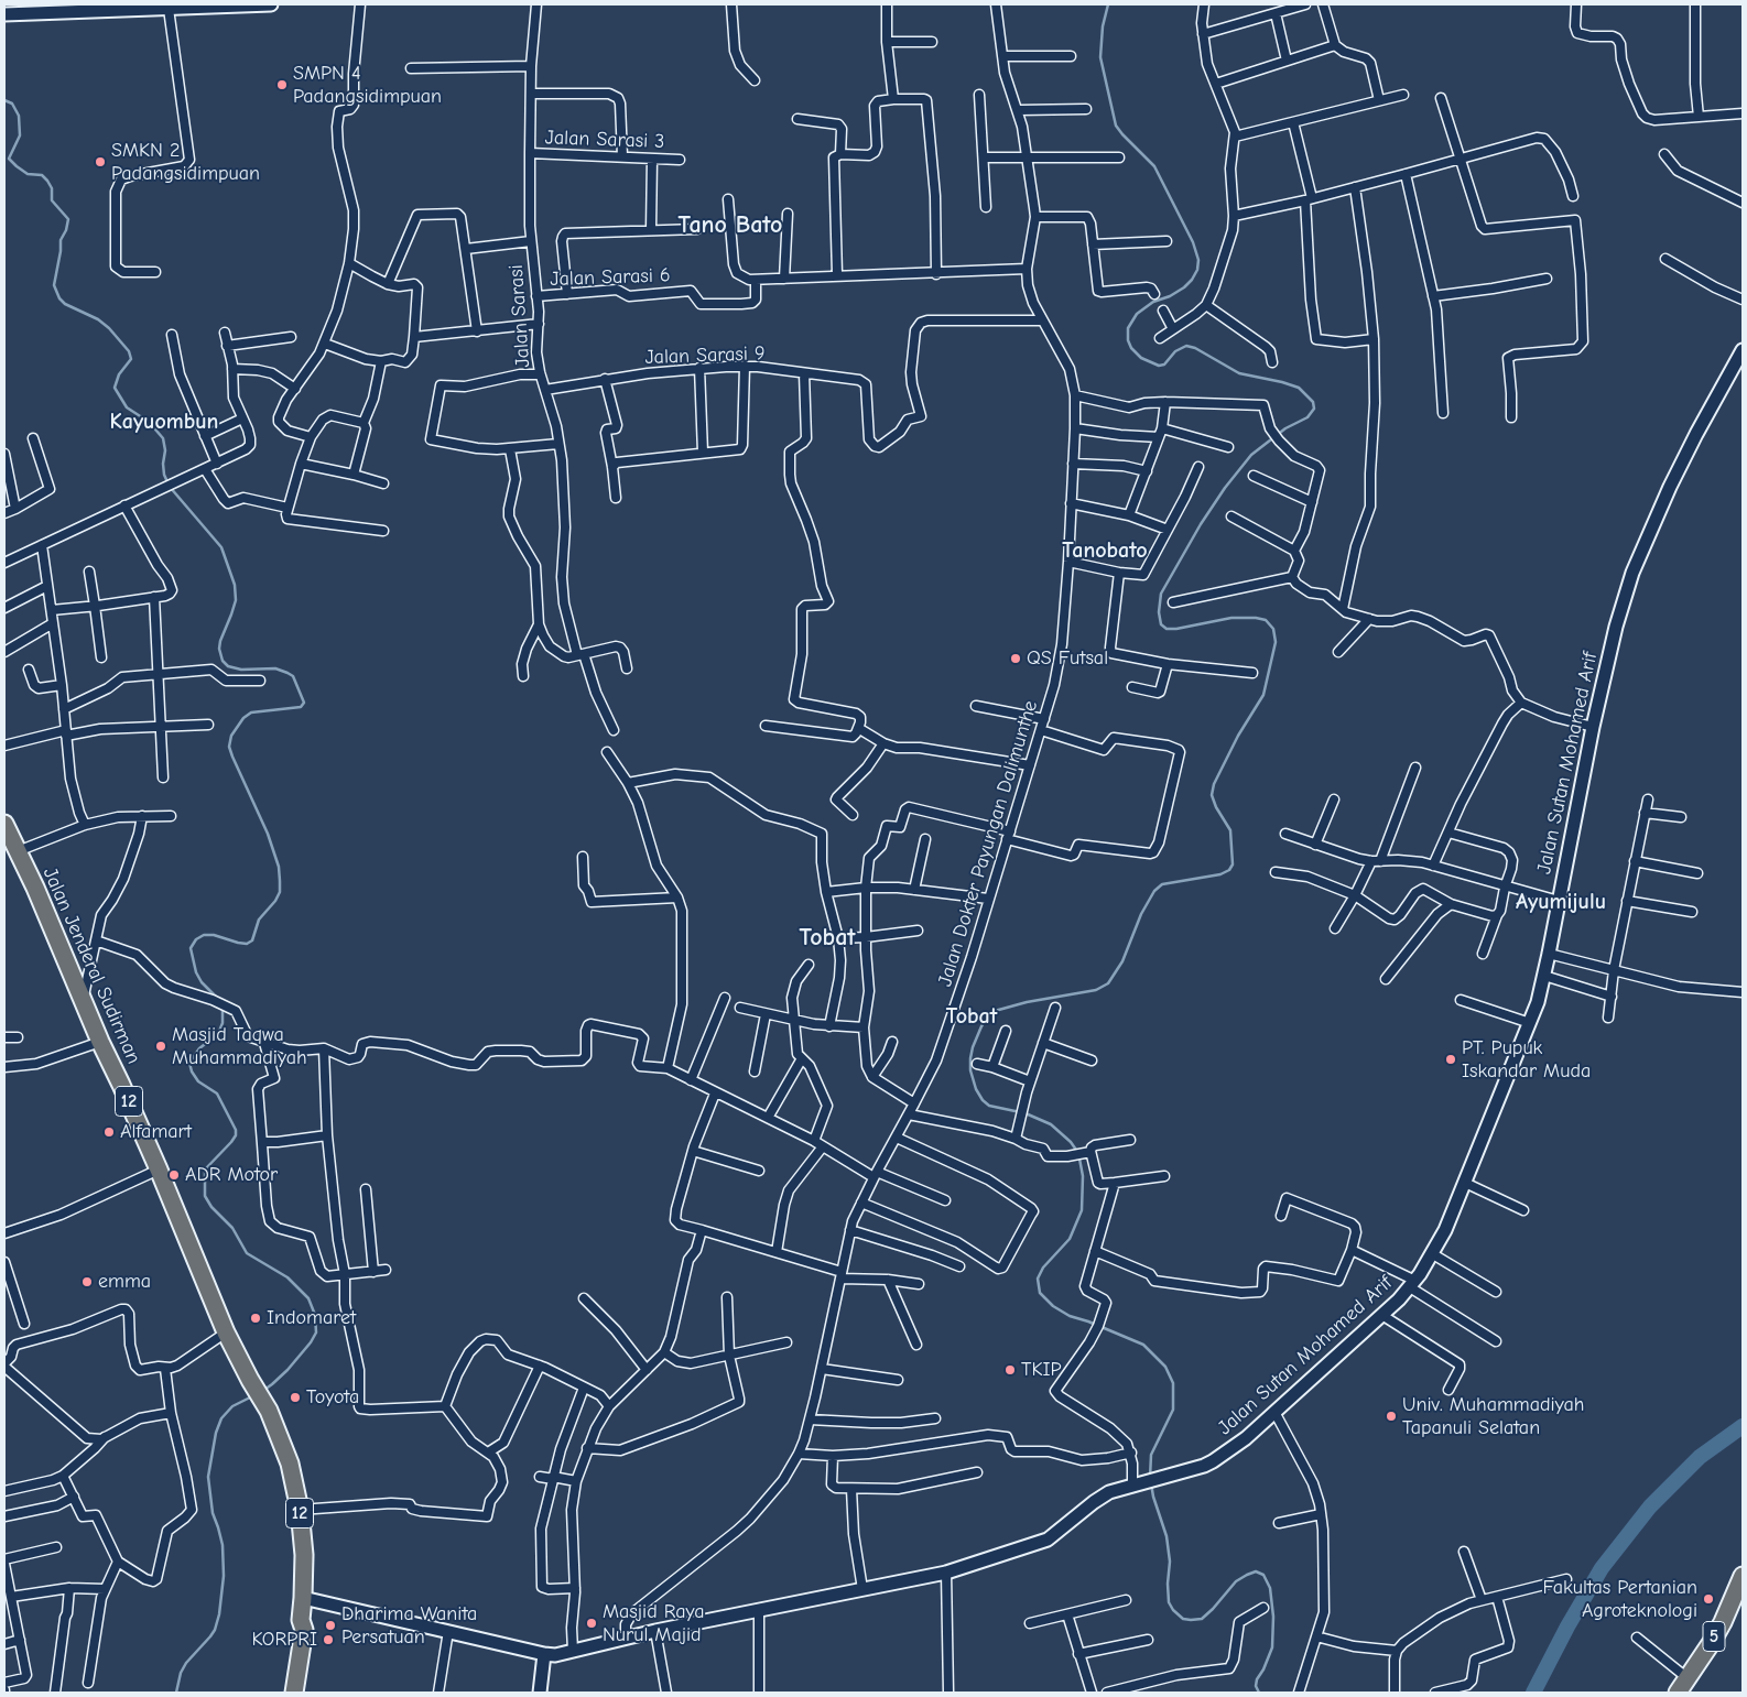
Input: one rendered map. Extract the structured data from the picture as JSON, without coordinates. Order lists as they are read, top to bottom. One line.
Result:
{"streets":{"highway":["Jalan Jenderal Sudirman","12","5"],"street":["Jalan Sarasi 3","Jalan Sarasi 6","Jalan Sarasi","Jalan Sarasi 9","Jalan Sutan Mohamed Arif","Jalan Dokter Payungan Dalimunthe"]},"crossings":[["Jalan Sarasi 3","Jalan Sarasi"],["Jalan Sarasi 6","Jalan Sarasi"],["Jalan Sarasi","Jalan Sarasi 9"],["Jalan Sarasi 9","Jalan Dokter Payungan Dalimunthe"],["Jalan Sutan Mohamed Arif","Jalan Dokter Payungan Dalimunthe"],["Jalan Sutan Mohamed Arif","Jalan Jenderal Sudirman"]],"districts":["Tano Bato","Kayuombun","Tanobato","Ayumijulu","Tobat","Tobat"],"places":["SMPN 4 Padangsidimpuan","SMKN 2 Padangsidimpuan","QS Futsal","Masjid Taqwa Muhammadiyah","PT. Pupuk Iskandar Muda","Alfamart","ADR Motor","emma","Indomaret","TKIP","Toyota","Univ. Muhammadiyah Tapanuli Selatan","Fakultas Pertanian Agroteknologi","Masjid Raya Nurul Majid","Dharima Wanita Persatuan","KORPRI"]}
